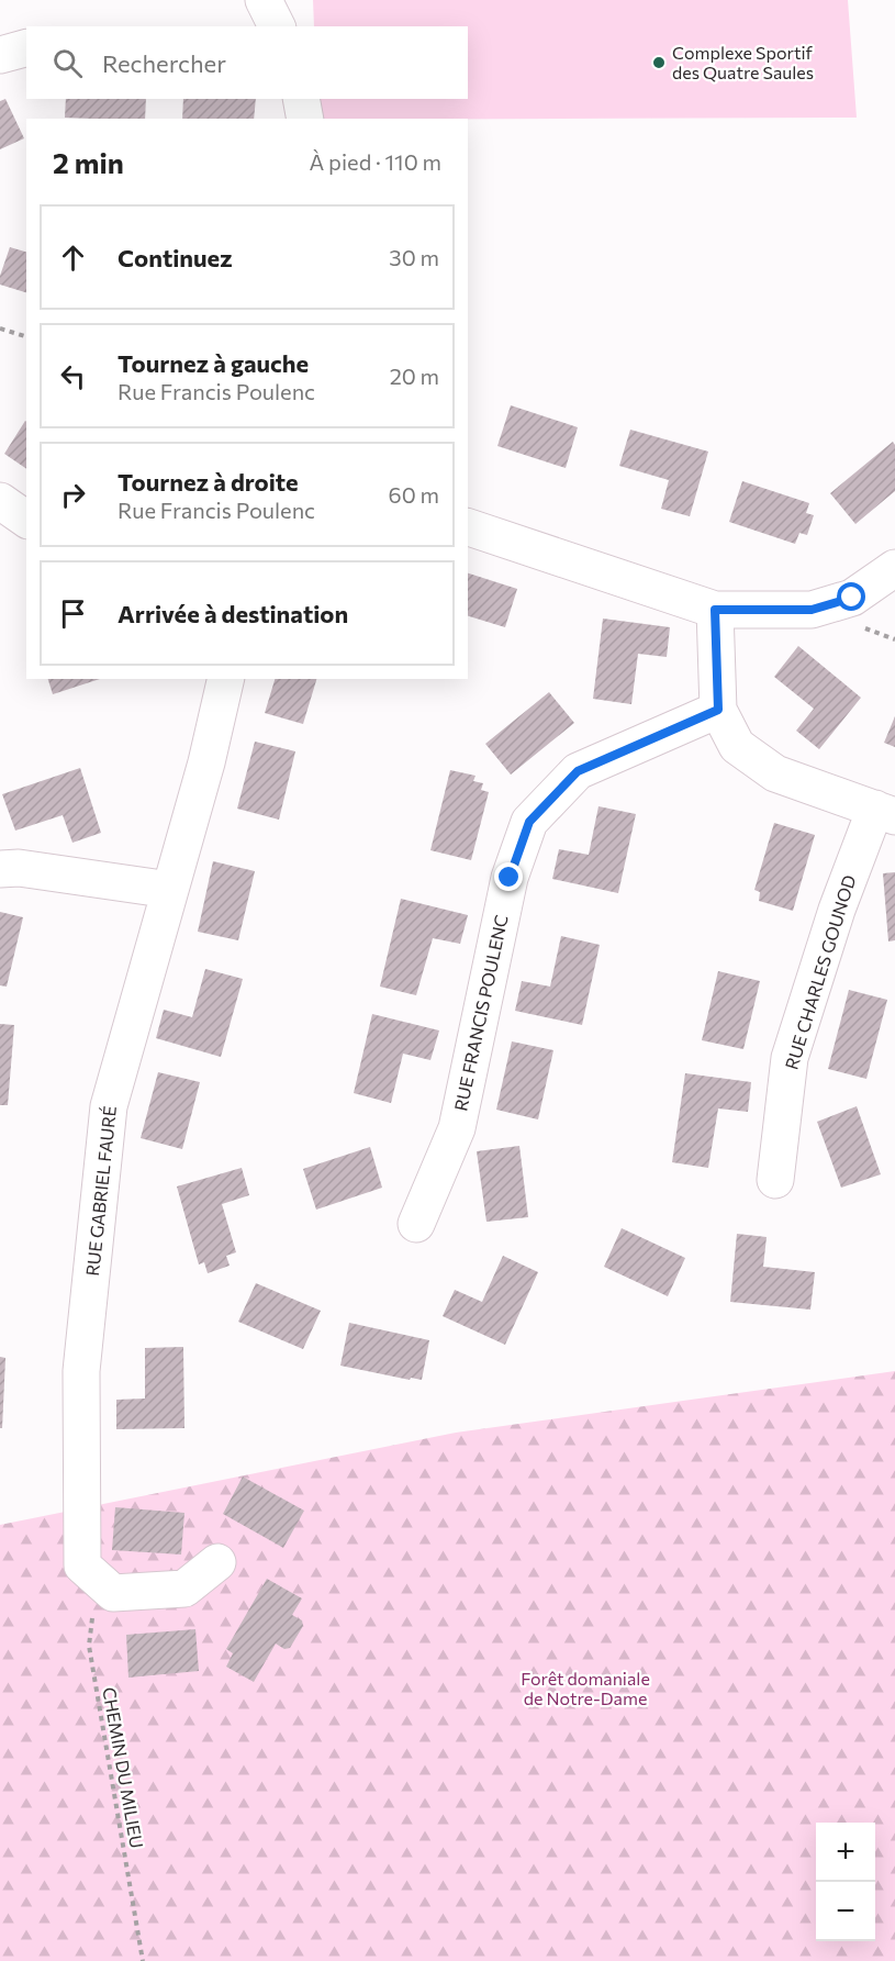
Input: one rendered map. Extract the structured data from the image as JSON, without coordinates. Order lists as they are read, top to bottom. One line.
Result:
{"streets":{"street":["RUE CHARLES GOUNOD","RUE FRANCIS POULENC","RUE GABRIEL FAURÉ"],"path":["CHEMIN DU MILIEU"]},"crossings":[["RUE GABRIEL FAURÉ","CHEMIN DU MILIEU"]],"parks":["Forêt domaniale de Notre-Dame"],"places":["Complexe Sportif des Quatre Saules"],"page":{"search":"Rechercher","heading":["2 min","À pied · 110 m"],"list":[["Continuez","30 m"],["Tournez à gauche","Rue Francis Poulenc","20 m"],["Tournez à droite","Rue Francis Poulenc","60 m"],"Arrivée à destination"],"map_buttons":["+","−"]}}
